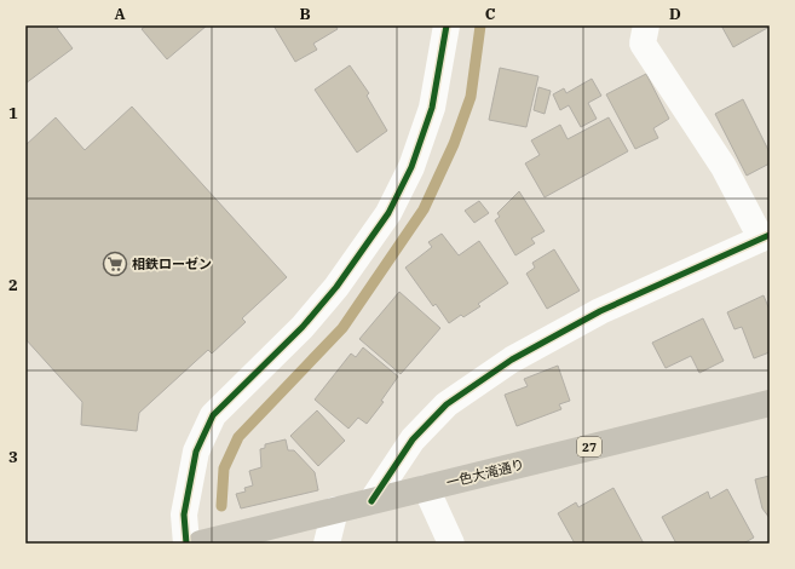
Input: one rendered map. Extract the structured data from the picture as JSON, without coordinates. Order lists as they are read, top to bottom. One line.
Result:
{"streets":{"main road":["27","一色大滝通り"]},"places":{"supermarket":["相鉄ローゼン"]},"grid":{"columns":["A","B","C","D"],"rows":["1","2","3"]}}
